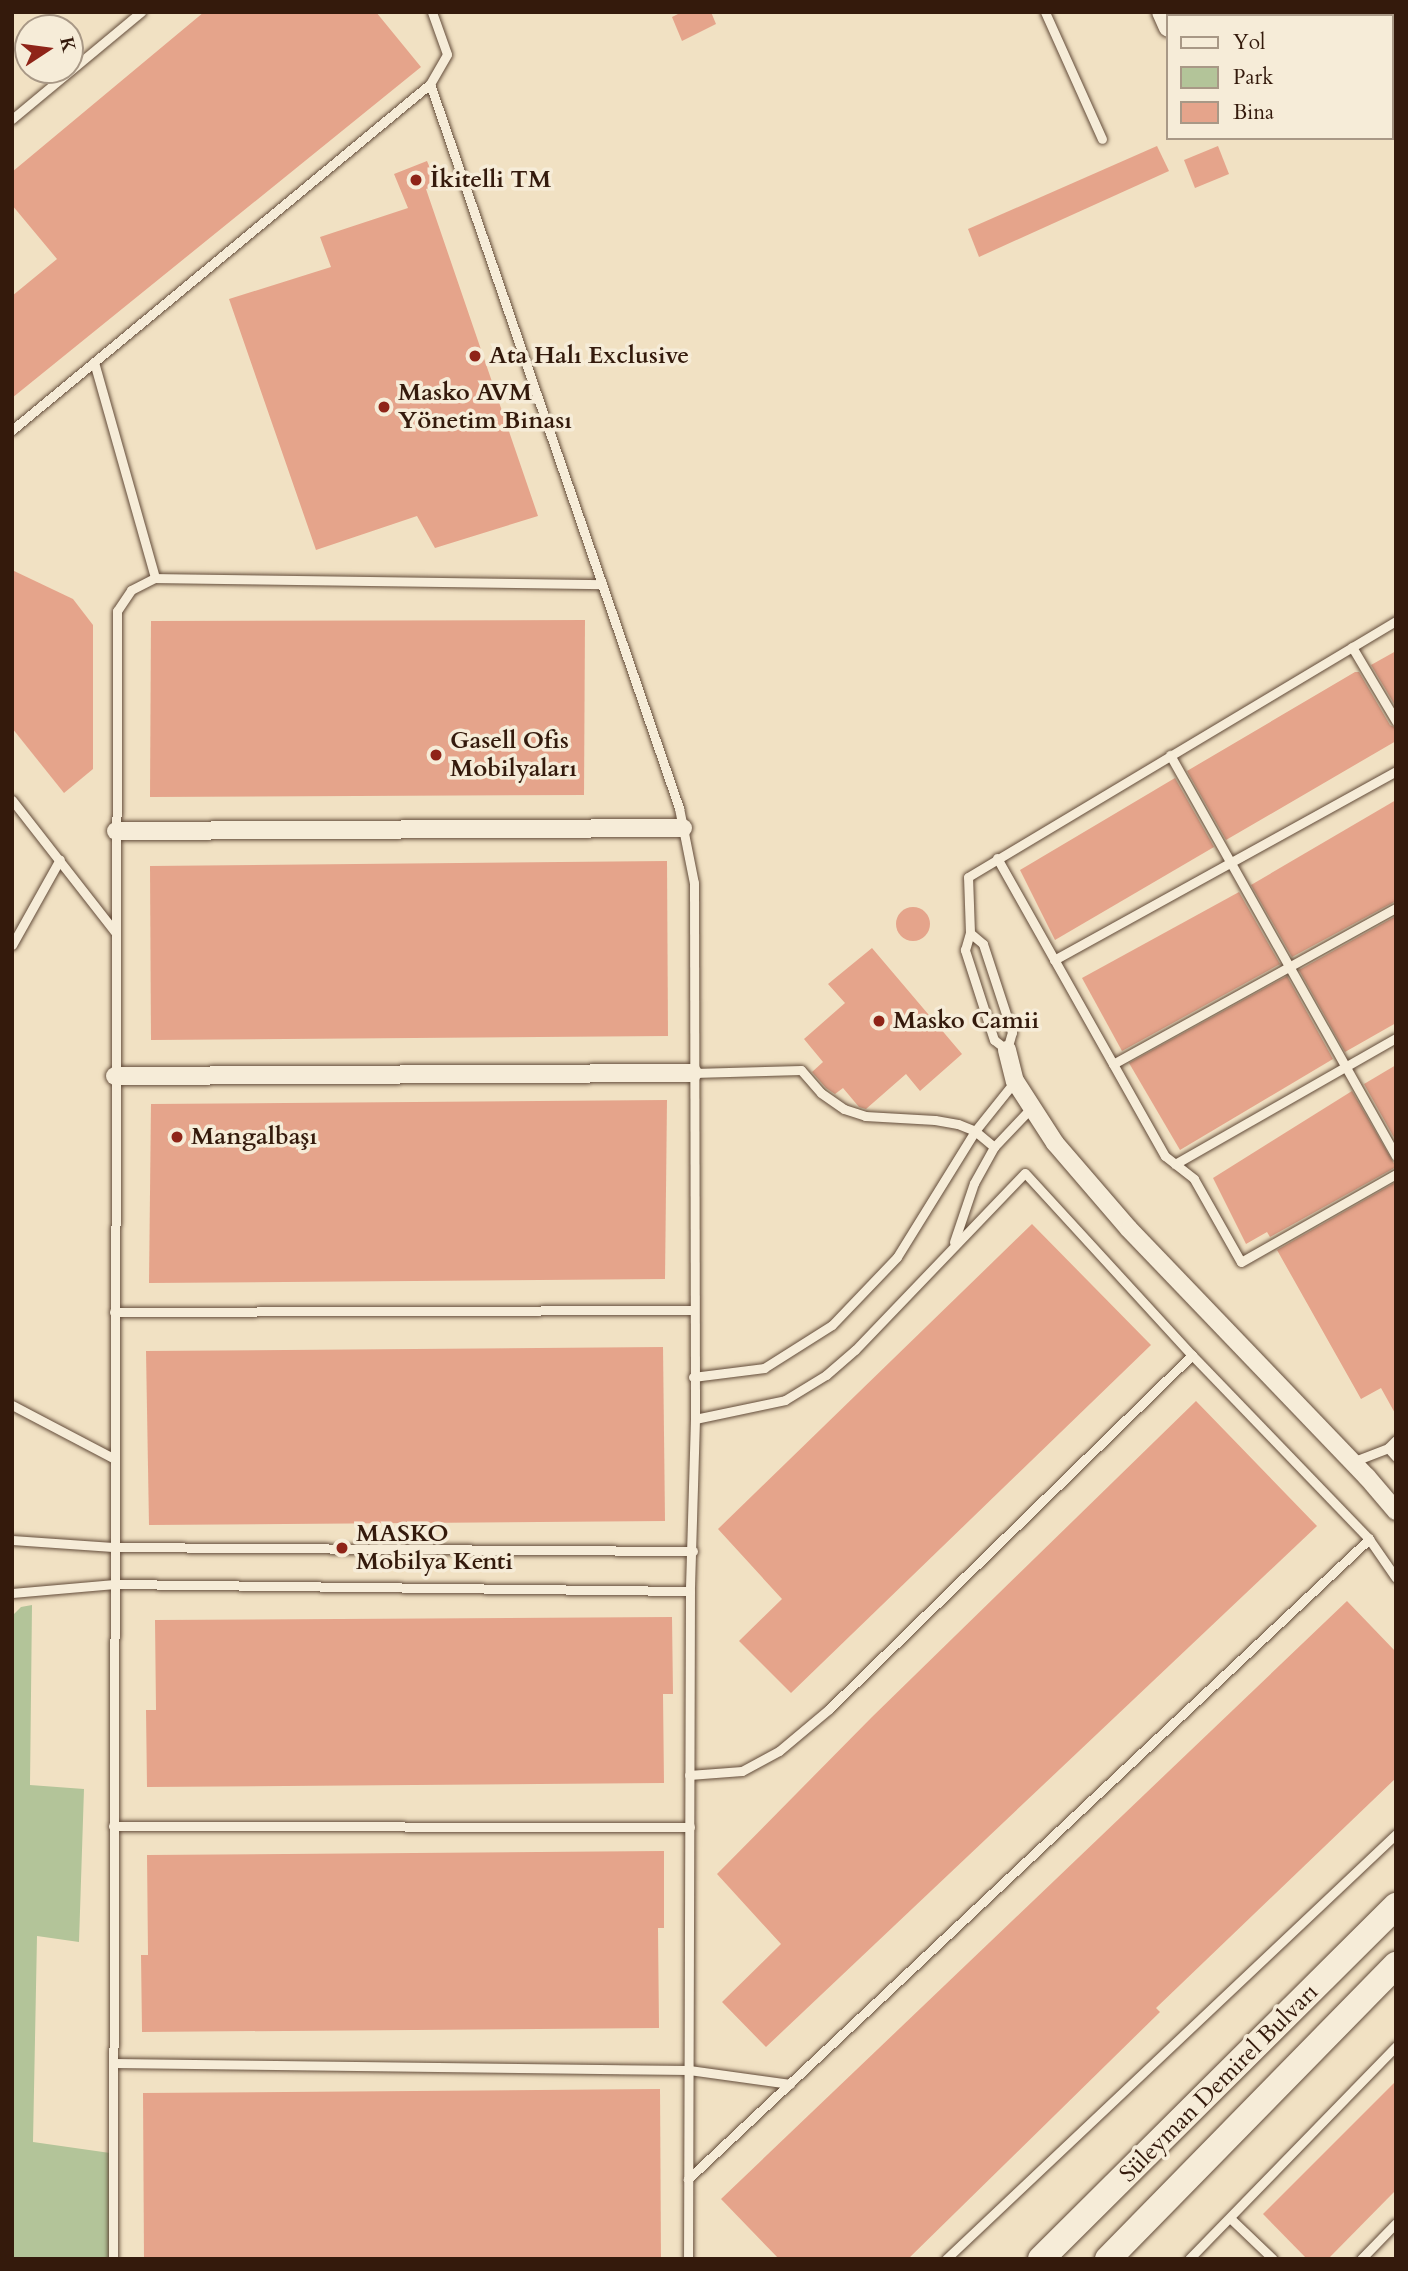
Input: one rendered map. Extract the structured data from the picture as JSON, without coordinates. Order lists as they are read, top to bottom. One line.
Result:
{"streets":{"main road":["Süleyman Demirel Bulvarı"]},"places":["İkitelli TM","Ata Halı Exclusive","Masko AVM Yönetim Binası","Gasell Ofis Mobilyaları","Masko Camii","Mangalbaşı","MASKO Mobilya Kenti"],"legend":["Yol","Park","Bina"],"north":"right"}
